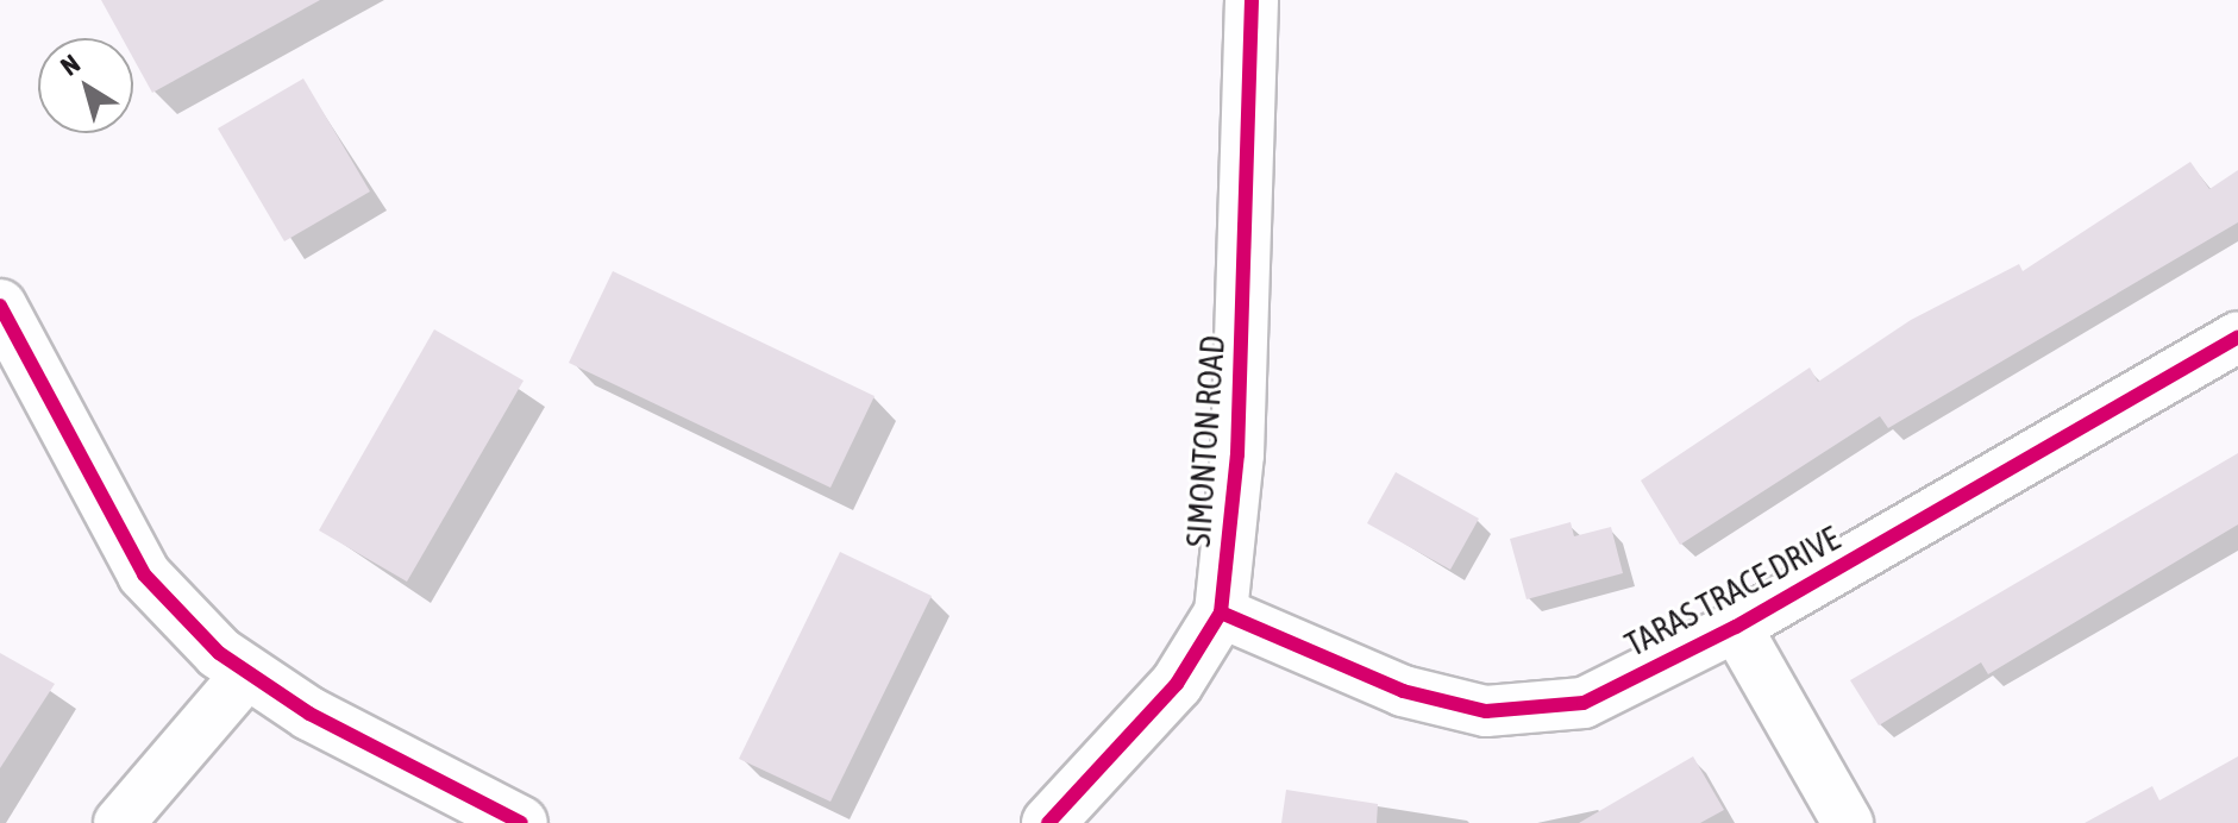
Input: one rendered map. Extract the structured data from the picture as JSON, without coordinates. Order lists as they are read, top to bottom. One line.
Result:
{"streets":{"street":["SIMONTON ROAD","TARAS TRACE DRIVE"]},"crossings":[["SIMONTON ROAD","TARAS TRACE DRIVE"]],"north":"top left"}
